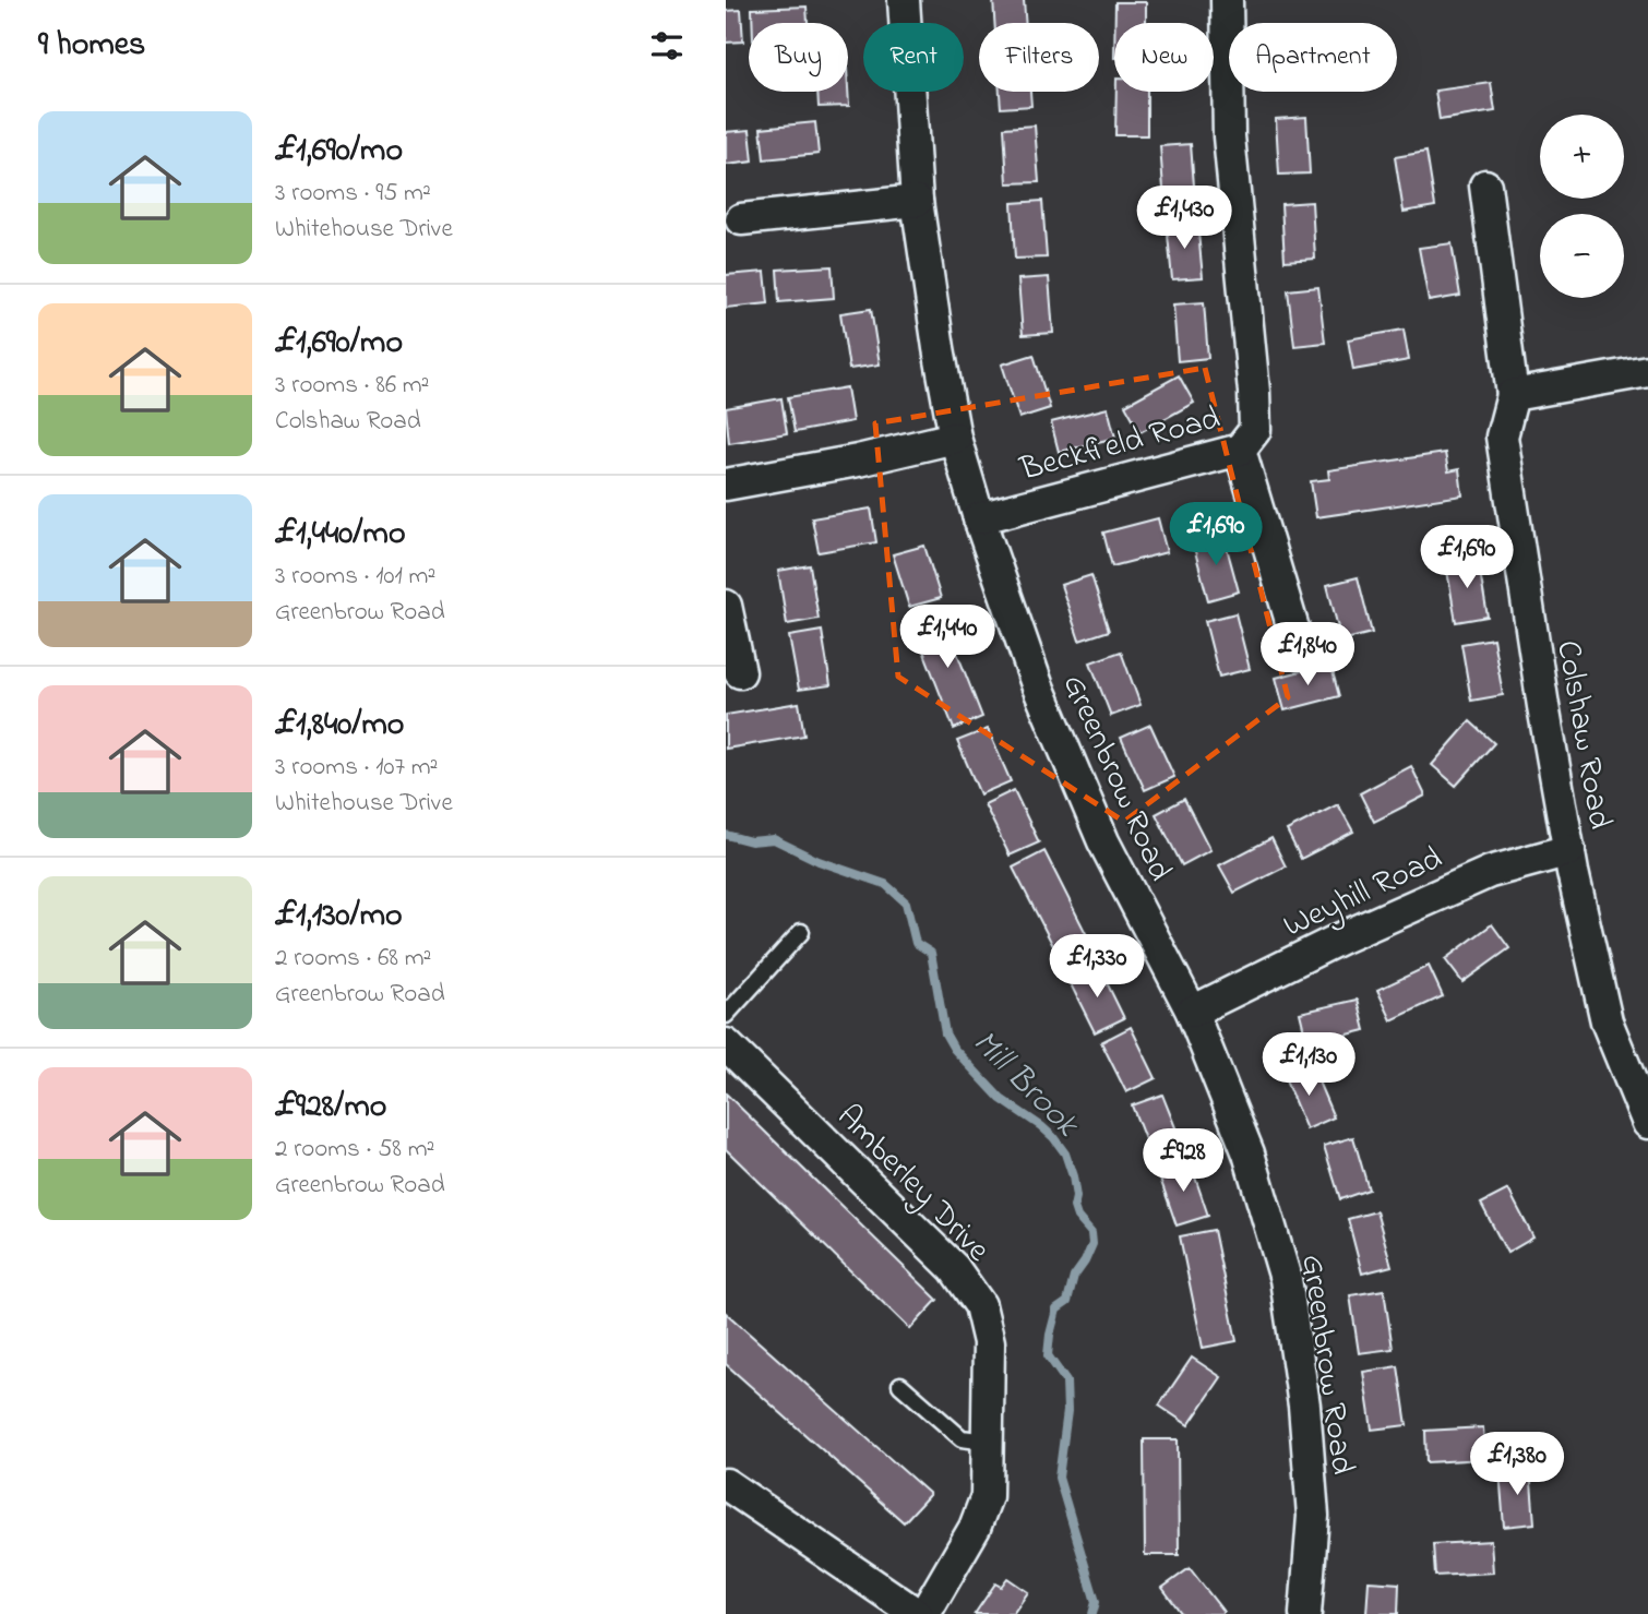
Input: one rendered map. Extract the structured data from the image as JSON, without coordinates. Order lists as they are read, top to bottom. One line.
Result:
{"streets":{"street":["Beckfield Road","Colshaw Road","Greenbrow Road","Weyhill Road","Amberley Drive"]},"crossings":[["Beckfield Road","Greenbrow Road"],["Colshaw Road","Weyhill Road"],["Greenbrow Road","Weyhill Road"]],"water":["Mill Brook"],"page":{"heading":"9 homes","chip":["Buy","Rent","Filters","New","Apartment"],"list":[{"name":"£1,690/mo","note":"3 rooms · 95 m² · Whitehouse Drive"},{"name":"£1,690/mo","note":"3 rooms · 86 m² · Colshaw Road"},{"name":"£1,440/mo","note":"3 rooms · 101 m² · Greenbrow Road"},{"name":"£1,840/mo","note":"3 rooms · 107 m² · Whitehouse Drive"},{"name":"£1,130/mo","note":"2 rooms · 68 m² · Greenbrow Road"},{"name":"£928/mo","note":"2 rooms · 58 m² · Greenbrow Road"}],"map_buttons":["+","−"],"price":["£1,430","£1,690","£1,690","£1,440","£1,840","£1,330","£1,130","£928","£1,380"]}}
